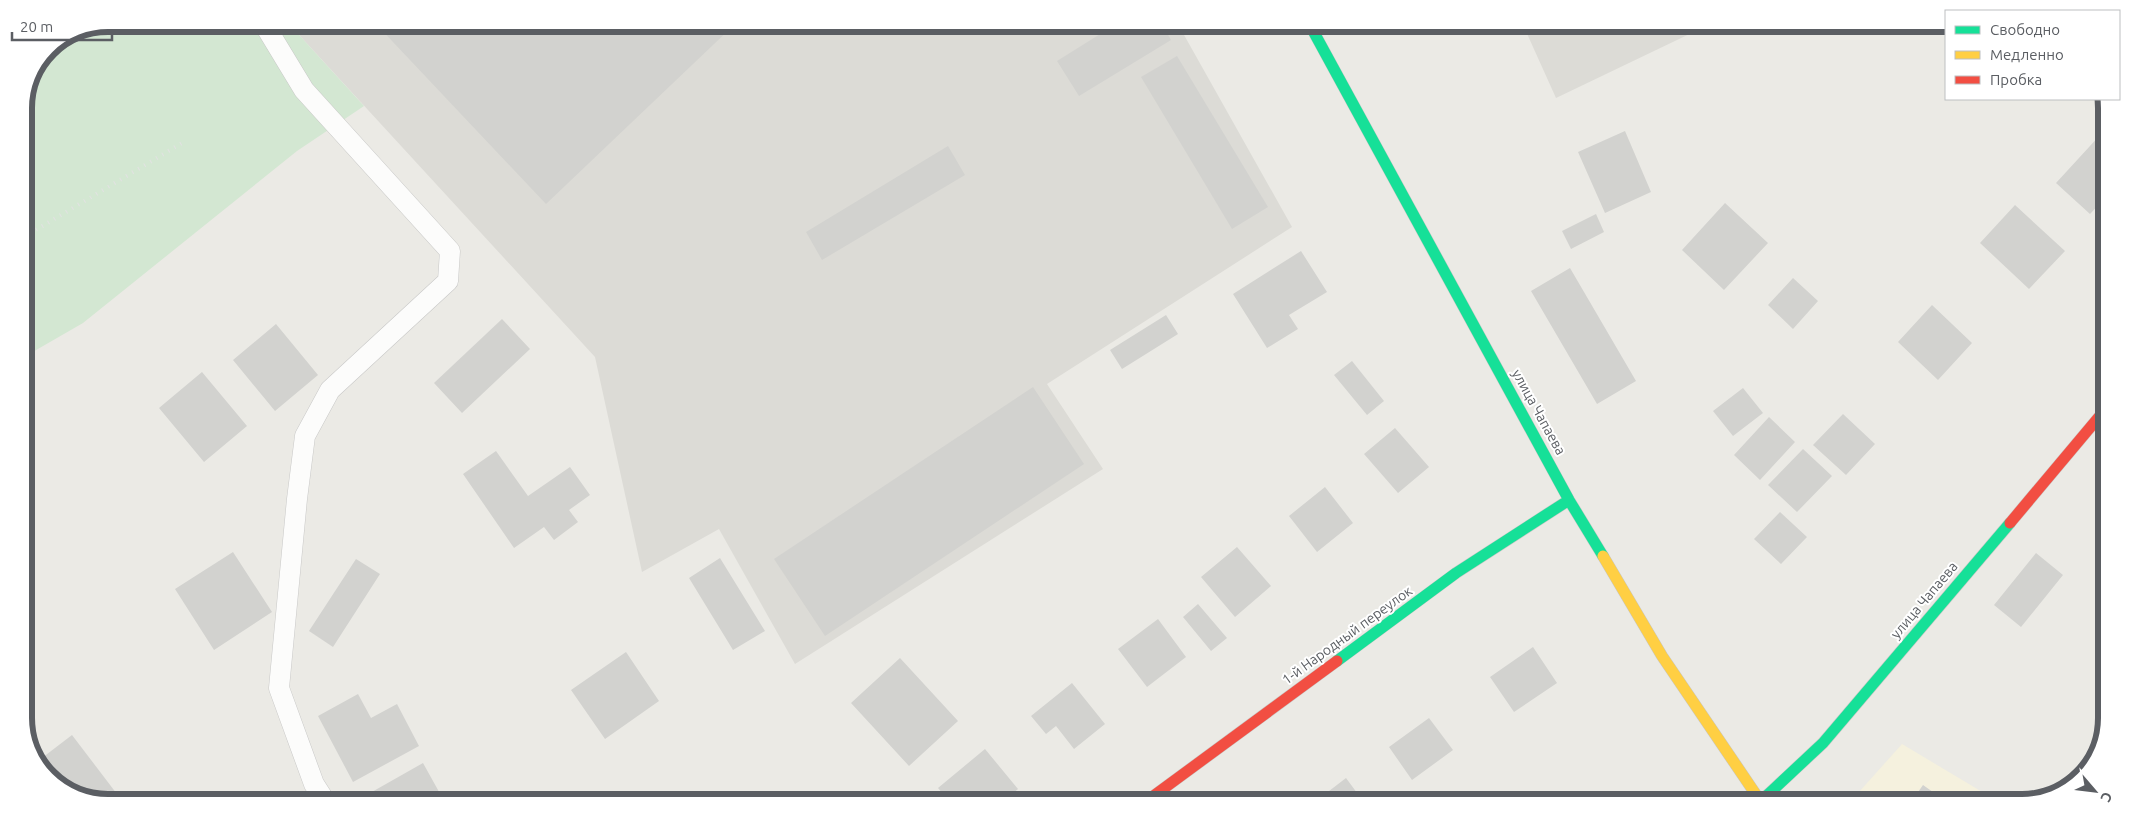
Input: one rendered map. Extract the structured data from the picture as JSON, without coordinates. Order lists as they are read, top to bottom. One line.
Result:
{"streets":{"street":["улица Чапаева","1-й Народный переулок"]},"crossings":[["улица Чапаева","1-й Народный переулок"]],"legend":["Свободно","Медленно","Пробка"],"scale_bar":"20 m","north":"bottom right"}
